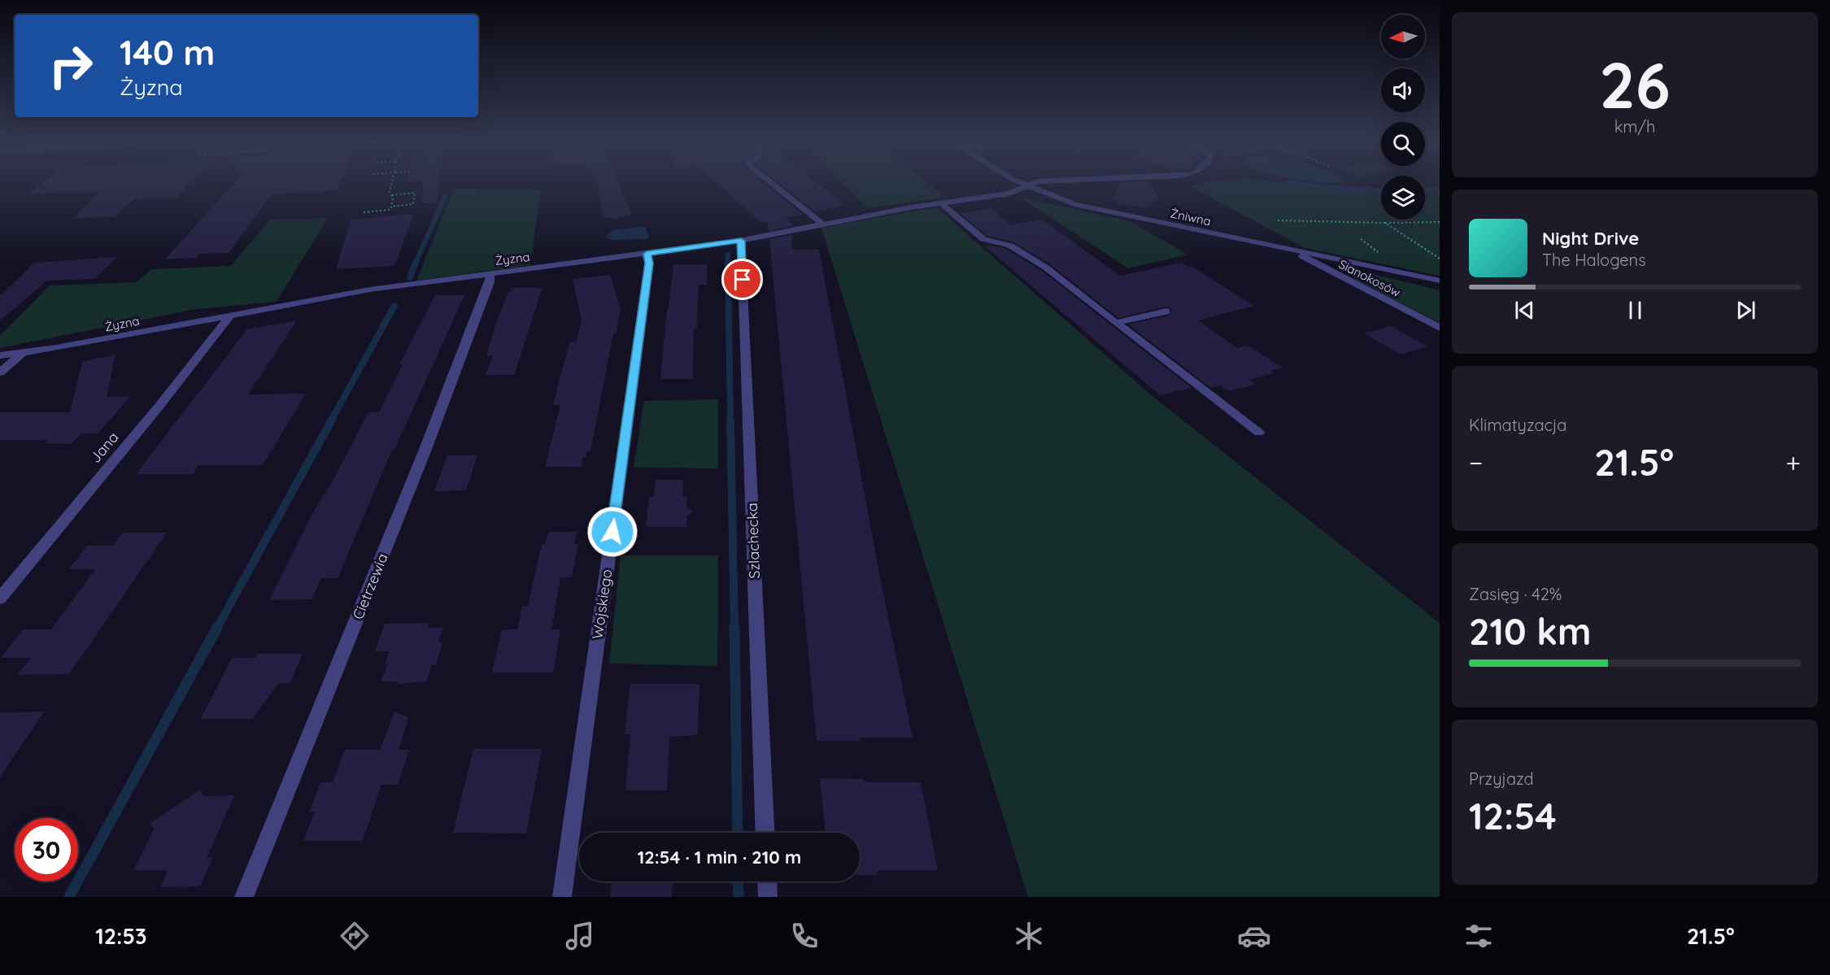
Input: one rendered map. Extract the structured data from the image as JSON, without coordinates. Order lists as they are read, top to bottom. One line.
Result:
{"streets":{"street":["Żniwna","Żyzna","Sianokosów","Jana","Szlachecka","Cietrzewia","Wojskiego"]},"crossings":[["Żniwna","Żyzna"],["Żniwna","Sianokosów"],["Żyzna","Jana"],["Żyzna","Szlachecka"],["Żyzna","Cietrzewia"],["Żyzna","Wojskiego"]],"north":"left","page":{"tile":[["26","km/h"],"Klimatyzacja",["Zasięg · 42%","210 km"],["Przyjazd","12:54"]],"turn":["140 m","Żyzna"],"song":["Night Drive","The Halogens"],"heat":["−","21.5°","+"],"limit":"30","trip":"12:54 · 1 min · 210 m","tabs":["12:53","21.5°"]}}
